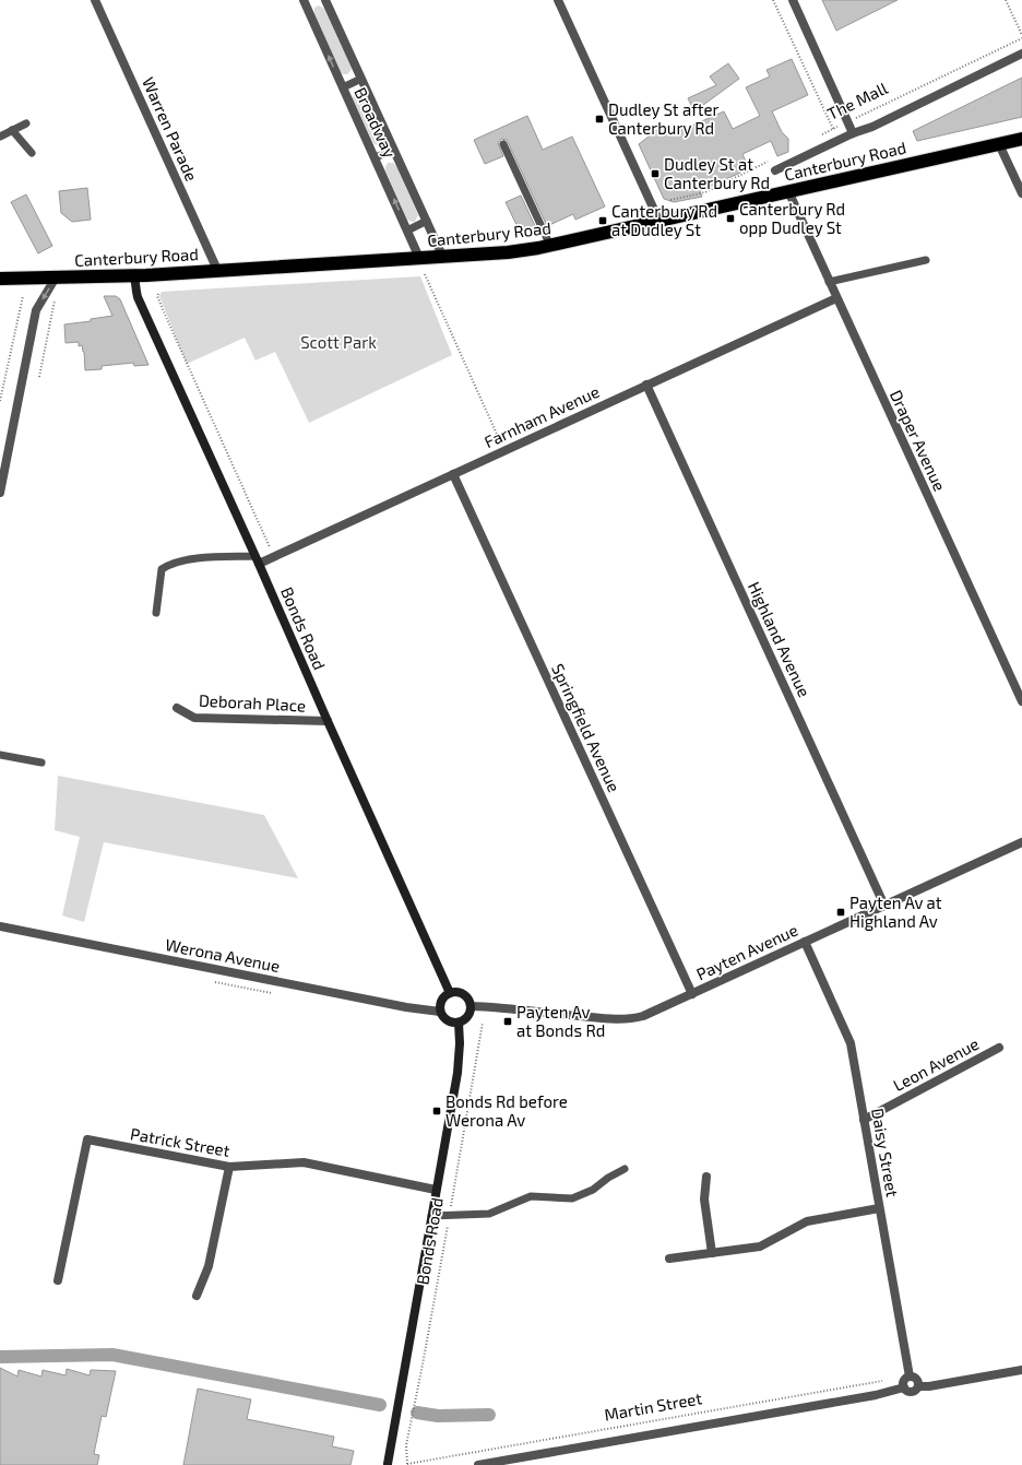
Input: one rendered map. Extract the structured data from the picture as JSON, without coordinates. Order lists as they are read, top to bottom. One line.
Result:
{"streets":{"highway":["Canterbury Road"],"main road":["Bonds Road"],"street":["The Mall","Broadway","Warren Parade","Farnham Avenue","Draper Avenue","Highland Avenue","Deborah Place","Springfield Avenue","Payten Avenue","Werona Avenue","Leon Avenue","Patrick Street","Daisy Street","Martin Street"]},"crossings":[["Broadway","Canterbury Road"],["Warren Parade","Canterbury Road"],["Canterbury Road","Draper Avenue"],["Canterbury Road","Bonds Road"],["Farnham Avenue","Draper Avenue"],["Farnham Avenue","Bonds Road"],["Farnham Avenue","Highland Avenue"],["Farnham Avenue","Springfield Avenue"],["Bonds Road","Deborah Place"],["Bonds Road","Payten Avenue"],["Bonds Road","Werona Avenue"],["Bonds Road","Patrick Street"],["Bonds Road","Martin Street"],["Highland Avenue","Payten Avenue"],["Springfield Avenue","Payten Avenue"],["Payten Avenue","Werona Avenue"],["Payten Avenue","Daisy Street"],["Leon Avenue","Daisy Street"],["Daisy Street","Martin Street"]],"parks":["Scott Park"],"places":{"transit":["Dudley St after Canterbury Rd","Dudley St at Canterbury Rd","Canterbury Rd opp Dudley St","Canterbury Rd at Dudley St","Payten Av at Highland Av","Payten Av at Bonds Rd","Bonds Rd before Werona Av"]}}
